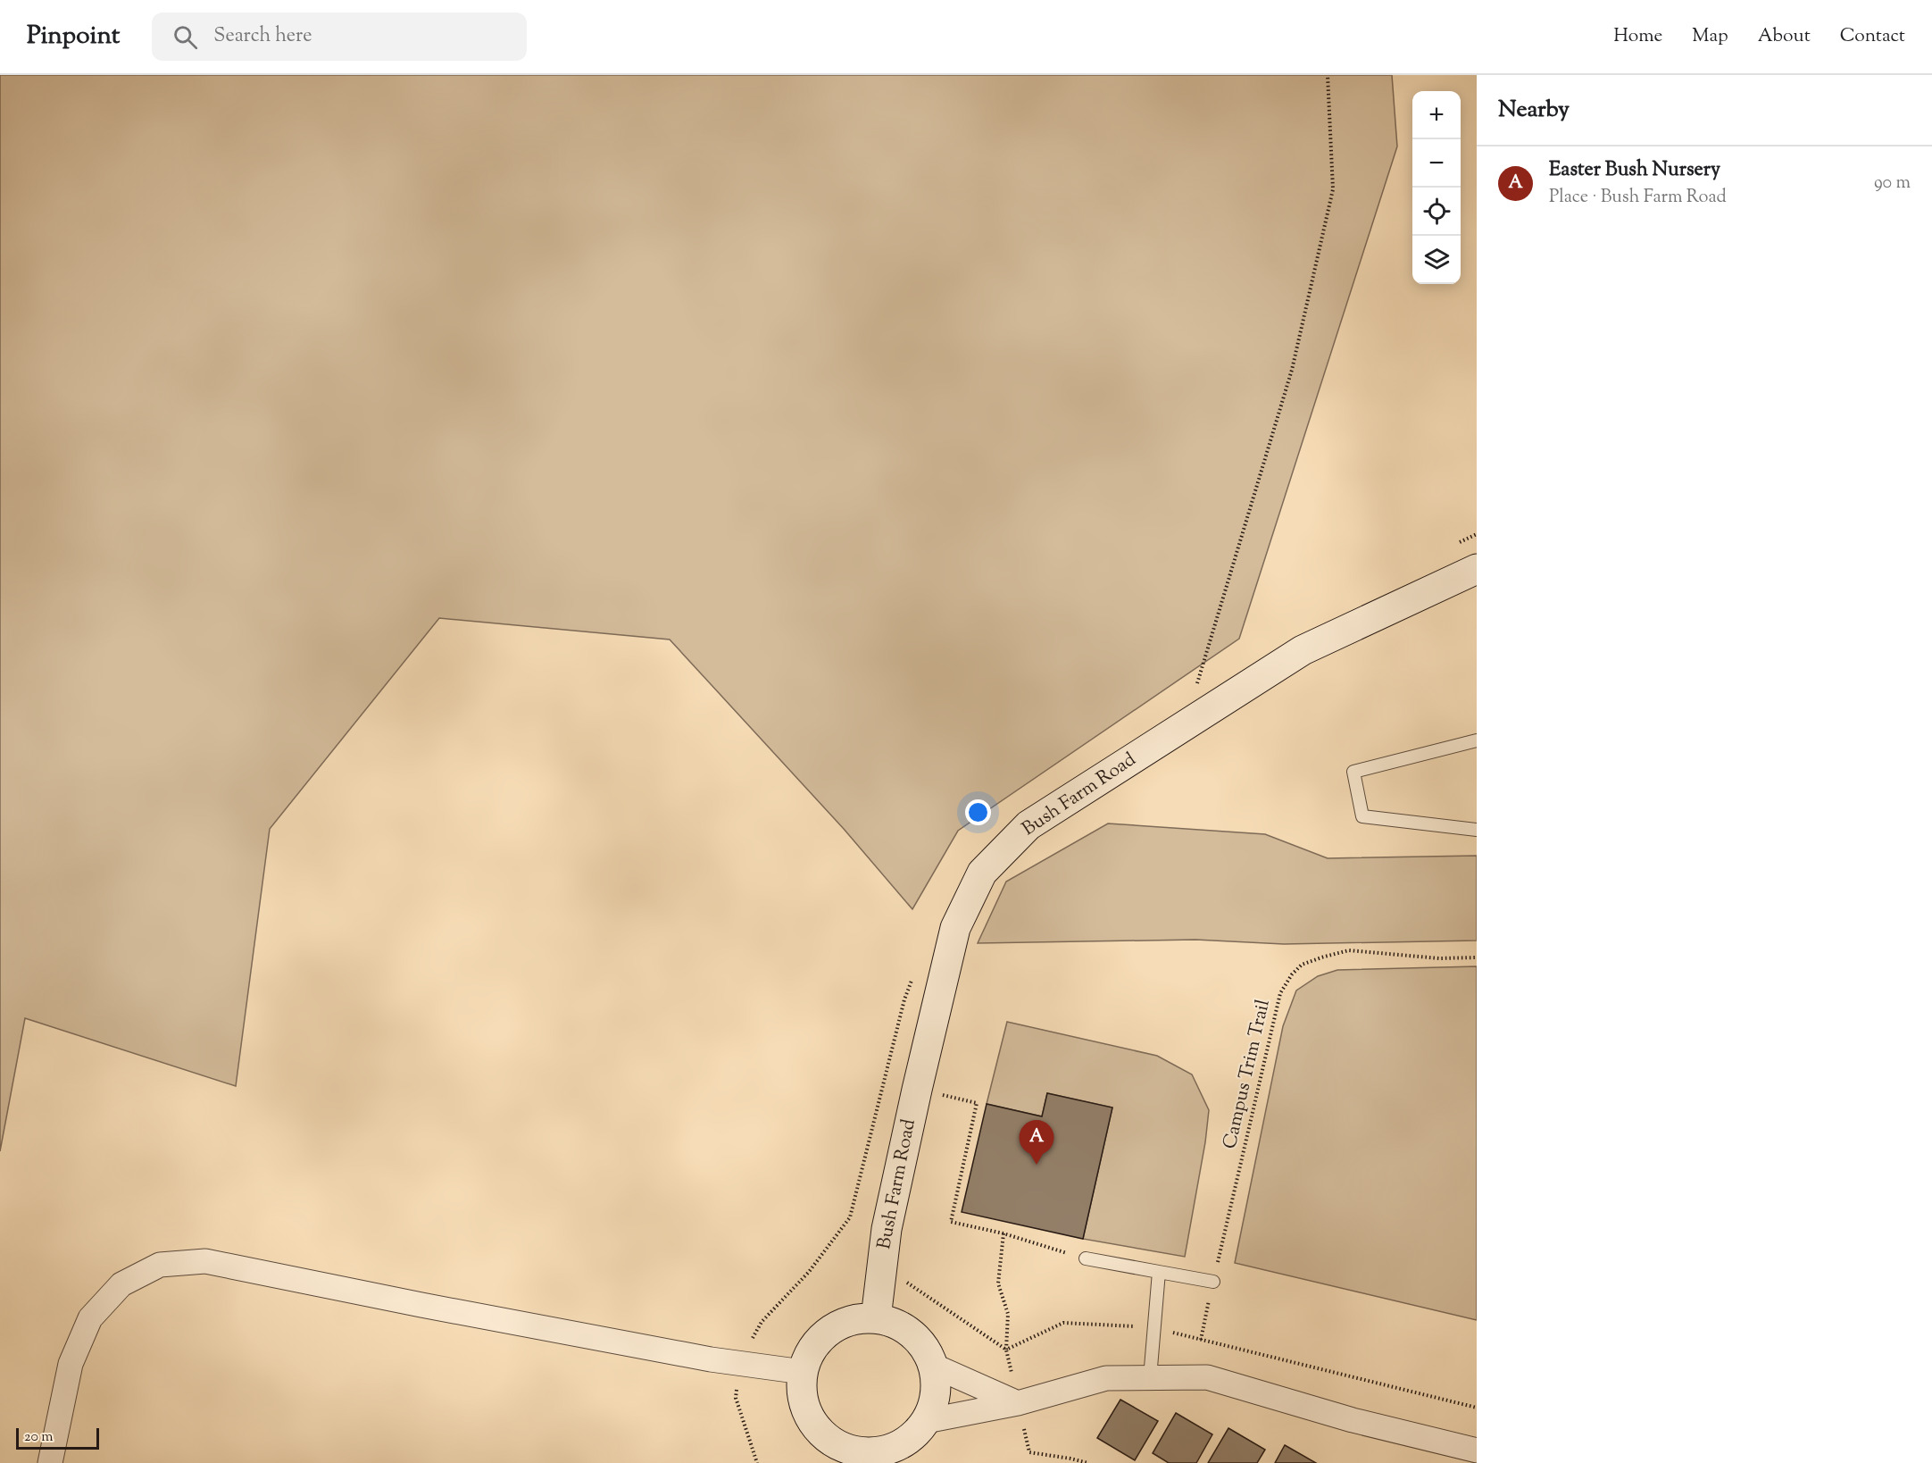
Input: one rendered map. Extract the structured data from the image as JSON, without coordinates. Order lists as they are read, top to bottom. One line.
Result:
{"streets":{"street":["Bush Farm Road"],"path":["Campus Trim Trail"]},"scale_bar":"20 m","page":{"header":"Pinpoint","search":"Search here","nav":["Home","Map","About","Contact"],"heading":"Nearby","map_buttons":["+","−"],"list":[{"mark":"A","name":"Easter Bush Nursery","note":"Place · Bush Farm Road","value":"90 m"}],"pins":"A","scale":"20 m"}}
